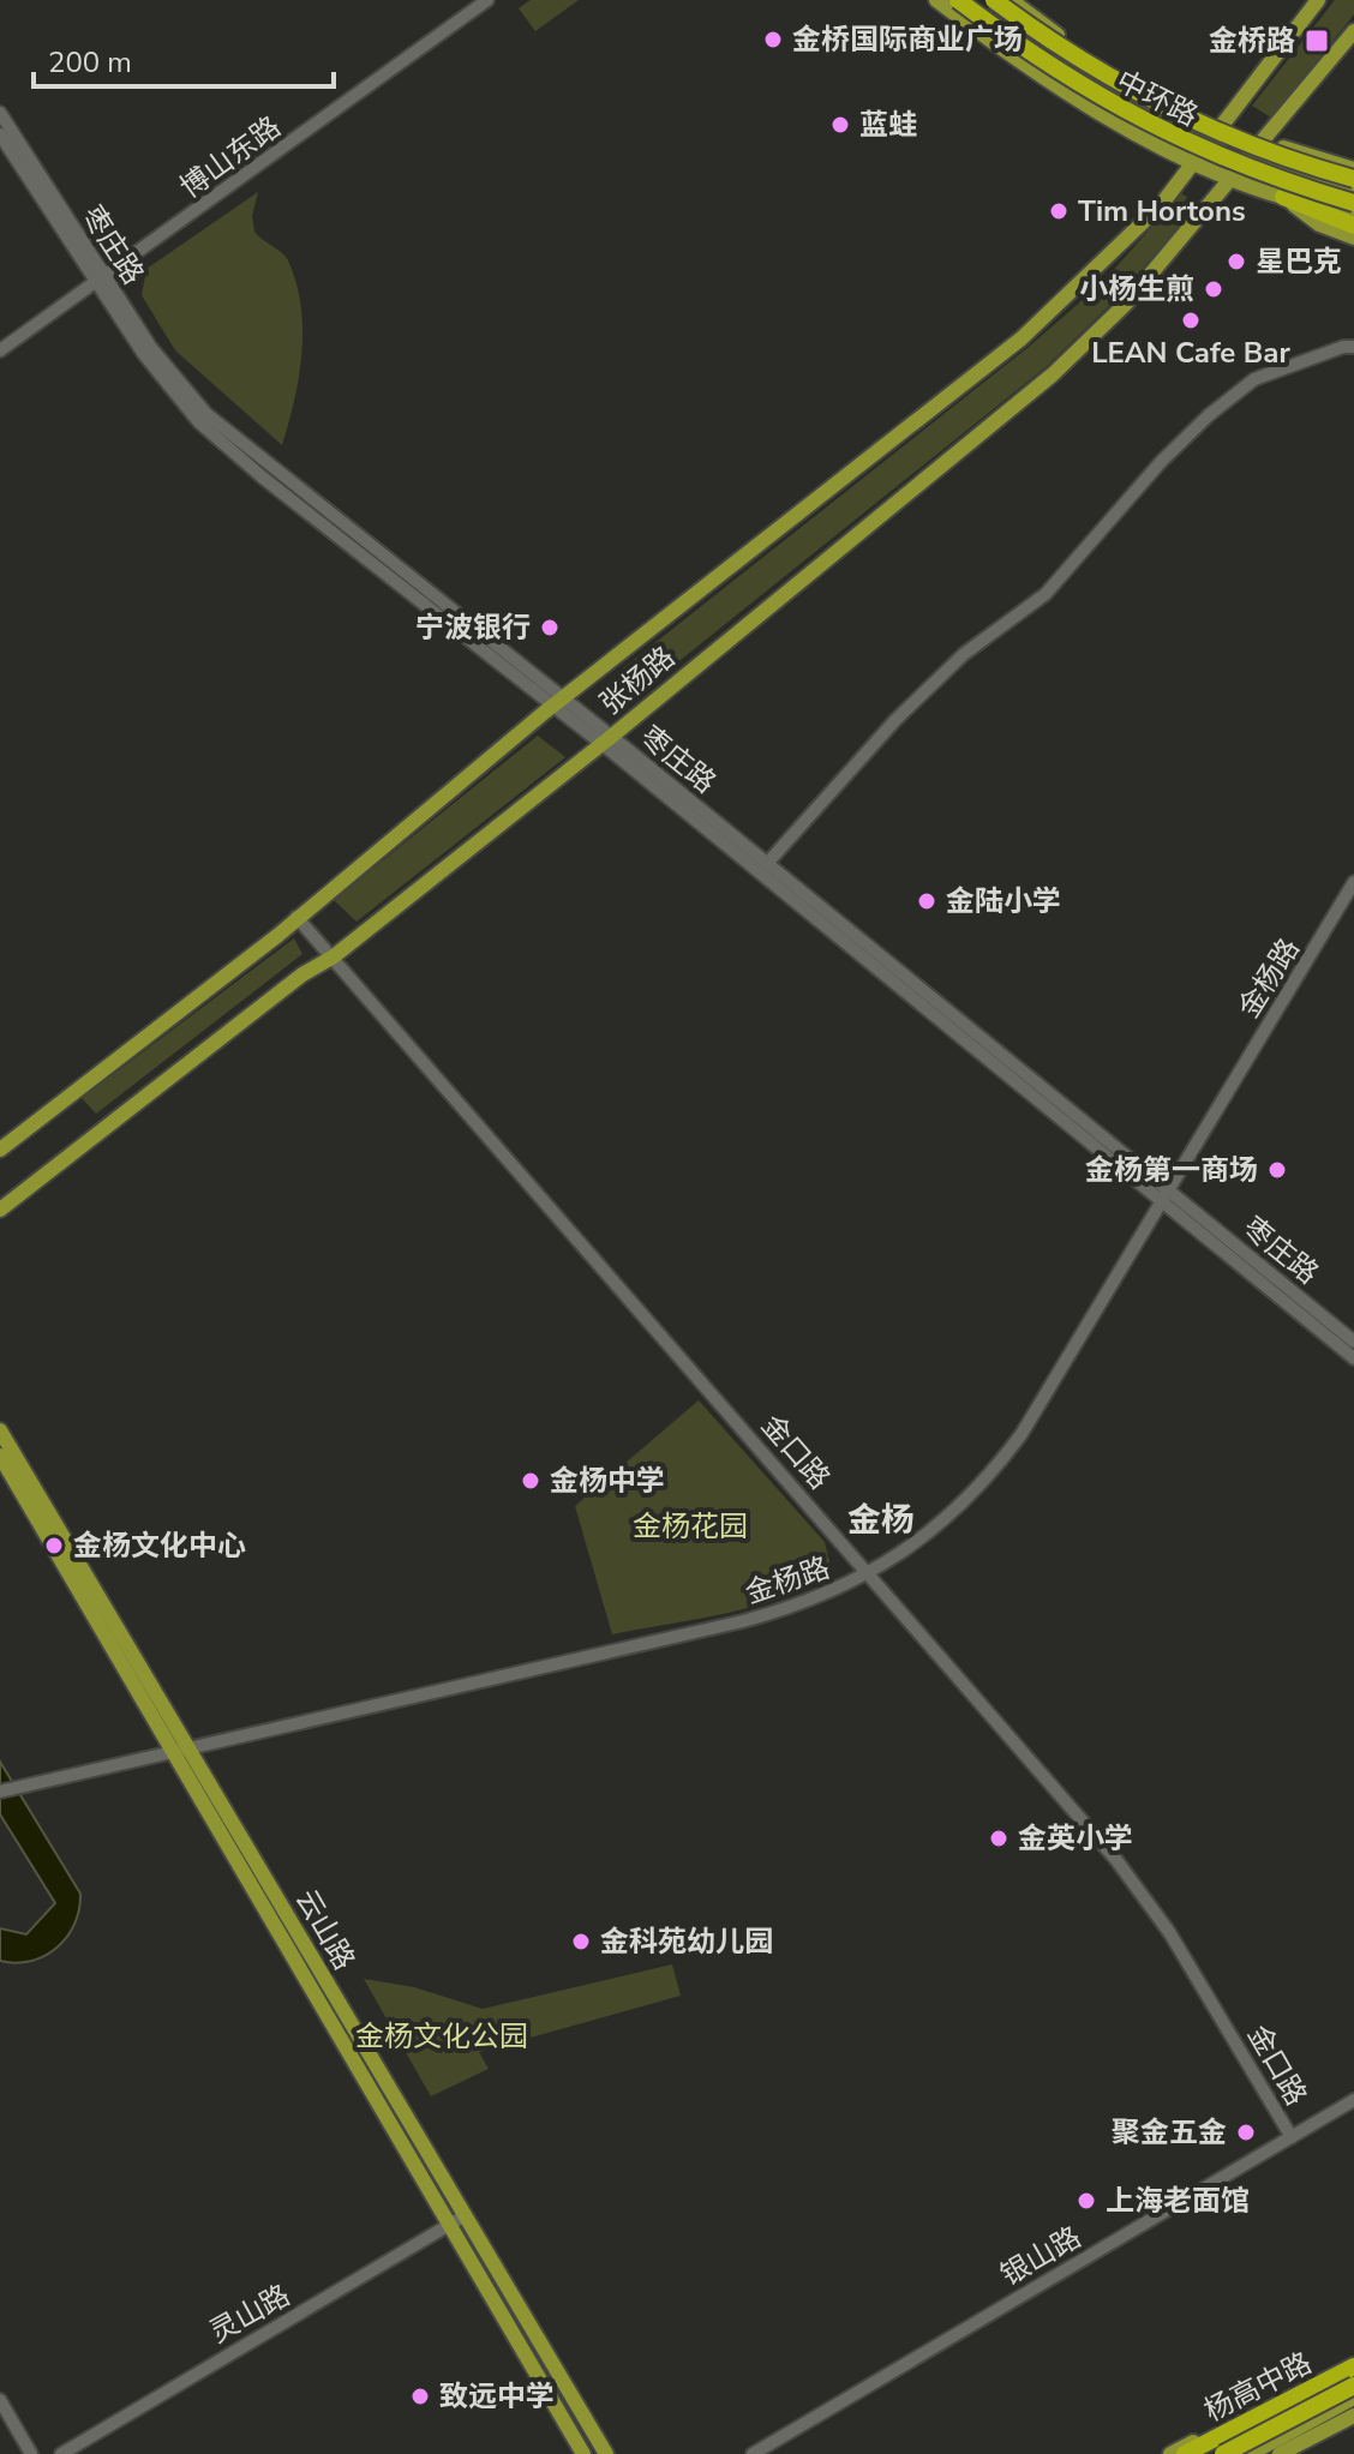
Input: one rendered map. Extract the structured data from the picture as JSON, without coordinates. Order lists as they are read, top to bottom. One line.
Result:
{"streets":{"highway":["中环路","杨高中路"],"main road":["张杨路","云山路"],"street":["博山东路","枣庄路","金杨路","金口路","银山路","灵山路"]},"crossings":[["博山东路","枣庄路"],["枣庄路","张杨路"],["枣庄路","金杨路"],["张杨路","金口路"],["金杨路","金口路"],["金杨路","云山路"],["金口路","银山路"],["云山路","灵山路"]],"districts":["金杨"],"parks":["金杨花园","金杨文化公园"],"places":{"other":["金桥国际商业广场","蓝蛙","Tim Hortons","星巴克","小杨生煎","LEAN Cafe Bar","宁波银行","金陆小学","金杨第一商场","金杨中学","金杨文化中心","金英小学","金科苑幼儿园","聚金五金","上海老面馆","致远中学"],"transit":["金桥路"]},"scale_bar":"200 m"}
